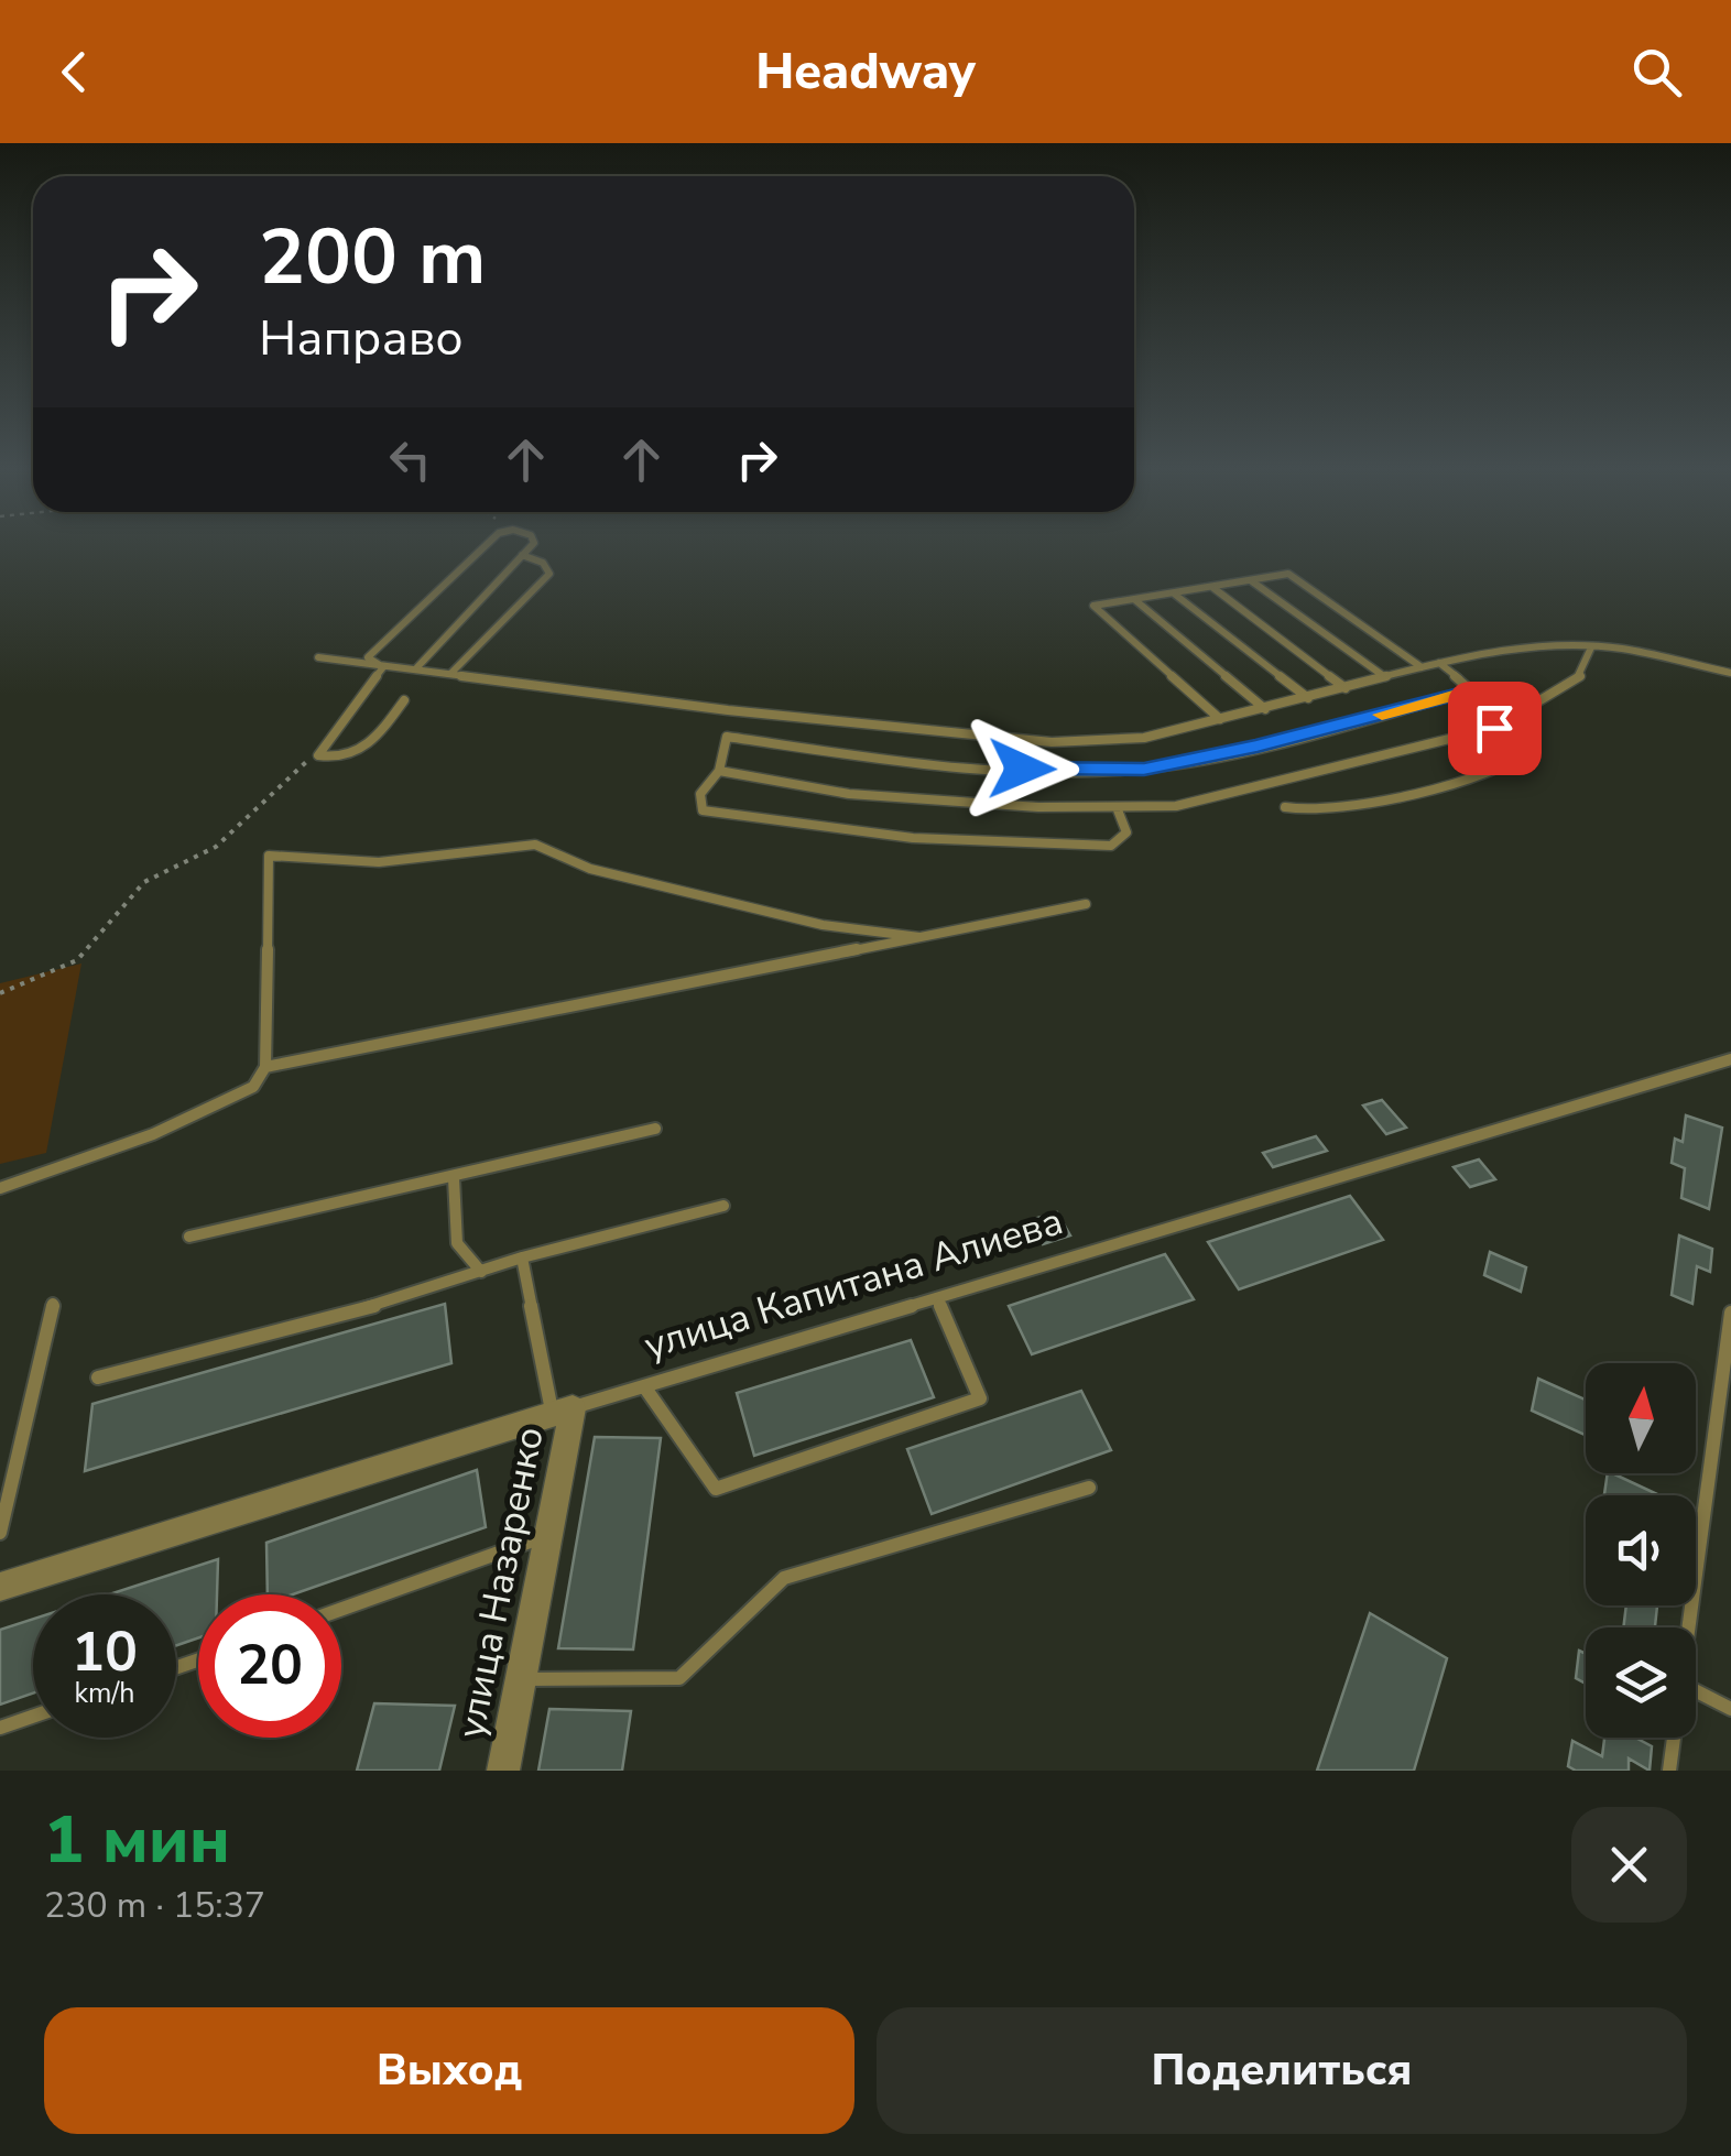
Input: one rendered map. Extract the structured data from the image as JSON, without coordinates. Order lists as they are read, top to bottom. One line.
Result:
{"streets":{"street":["улица Капитана Алиева","улица Назаренко"]},"crossings":[["улица Капитана Алиева","улица Назаренко"]],"north":"top","page":{"header":"Headway","turn":["200 m","Направо"],"speed":"10 km/h","limit":"20","heading":["1 мин","230 m · 15:37"],"buttons":["Выход","Поделиться"]}}
